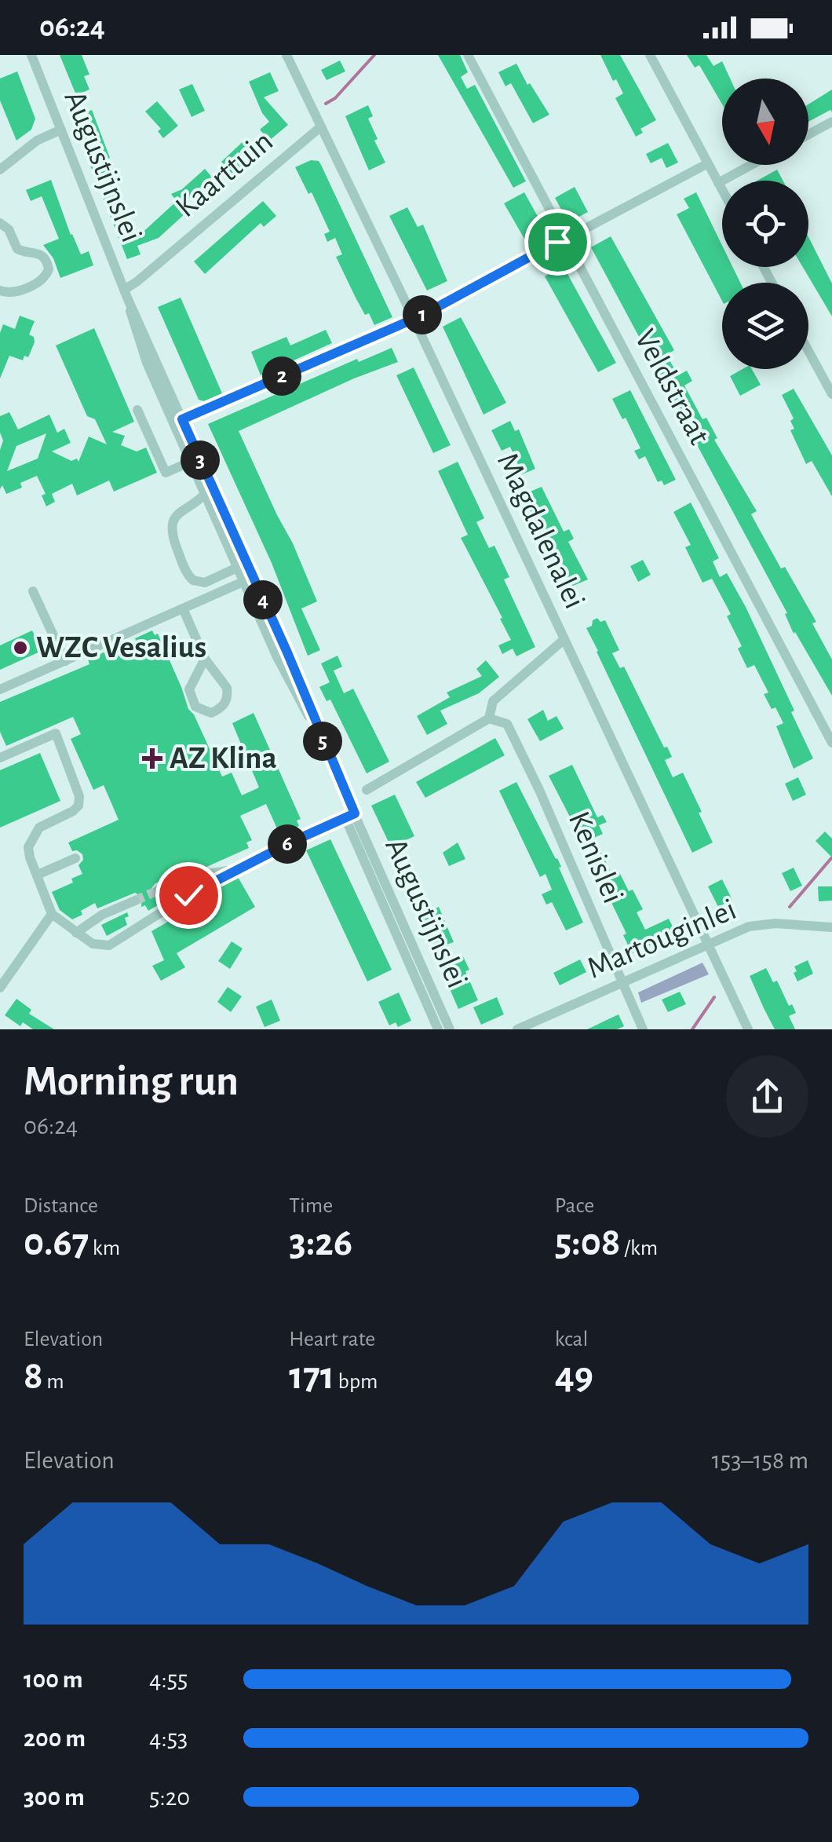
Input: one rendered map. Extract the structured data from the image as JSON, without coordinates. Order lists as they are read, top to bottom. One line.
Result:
{"streets":{"street":["Augustijnslei","Kaarttuin","Veldstraat","Magdalenalei","Kenislei","Martouginlei"]},"crossings":[["Augustijnslei","Kaarttuin"],["Kaarttuin","Magdalenalei"],["Magdalenalei","Martouginlei"],["Kenislei","Martouginlei"]],"places":{"other":["WZC Vesalius"],"health":["AZ Klina"]},"north":"bottom","page":{"status":"06:24","pins":["1","2","3","4","5","6"],"heading":["Morning run","06:24"],"stats":[["Distance","0.67 km"],["Time","3:26"],["Pace","5:08 /km"],["Elevation","8 m"],["Heart rate","171 bpm"],["kcal","49"]],"chart":["Elevation","153–158 m"],"list":[{"name":"100 m","note":"4:55"},{"name":"200 m","note":"4:53"},{"name":"300 m","note":"5:20"}]}}
